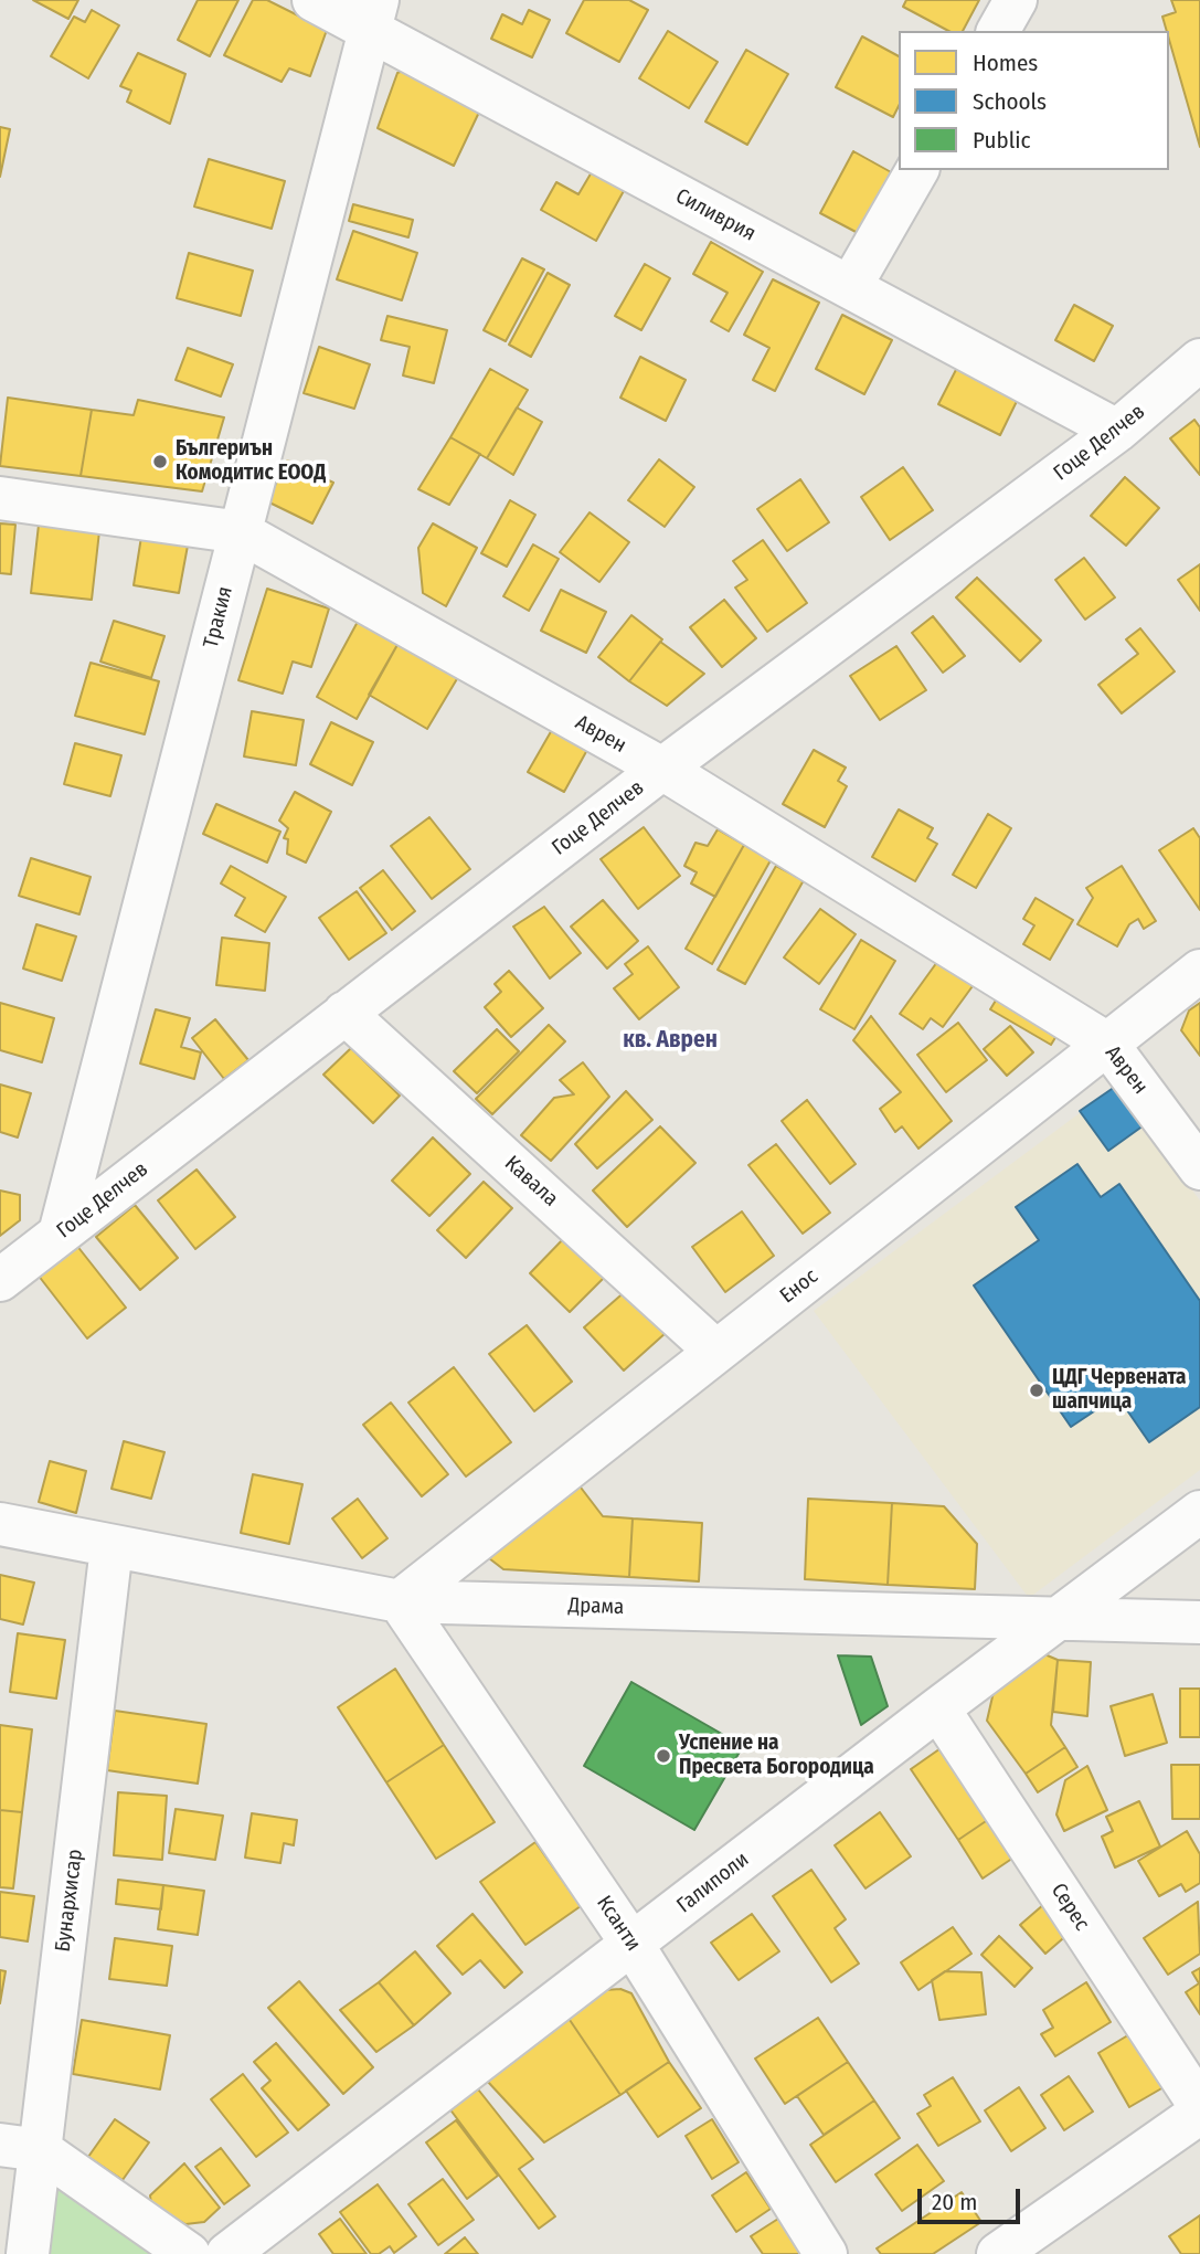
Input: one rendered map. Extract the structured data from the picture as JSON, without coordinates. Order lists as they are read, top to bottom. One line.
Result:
{"streets":{"street":["Силиврия","Гоце Делчев","Тракия","Аврен","Кавала","Енос","Драма","Галиполи","Бунархисар","Серес","Ксанти"]},"crossings":[["Силиврия","Гоце Делчев"],["Силиврия","Тракия"],["Гоце Делчев","Тракия"],["Гоце Делчев","Аврен"],["Гоце Делчев","Кавала"],["Тракия","Аврен"],["Аврен","Енос"],["Кавала","Енос"],["Енос","Драма"],["Енос","Ксанти"],["Драма","Галиполи"],["Драма","Бунархисар"],["Драма","Ксанти"],["Галиполи","Серес"],["Галиполи","Ксанти"]],"districts":["кв. Аврен"],"places":["Бългериън Комодитис ЕООД","ЦДГ Червената шапчица","Успение на Пресвета Богородица"],"legend":["Homes","Schools","Public"],"scale_bar":"20 m"}
